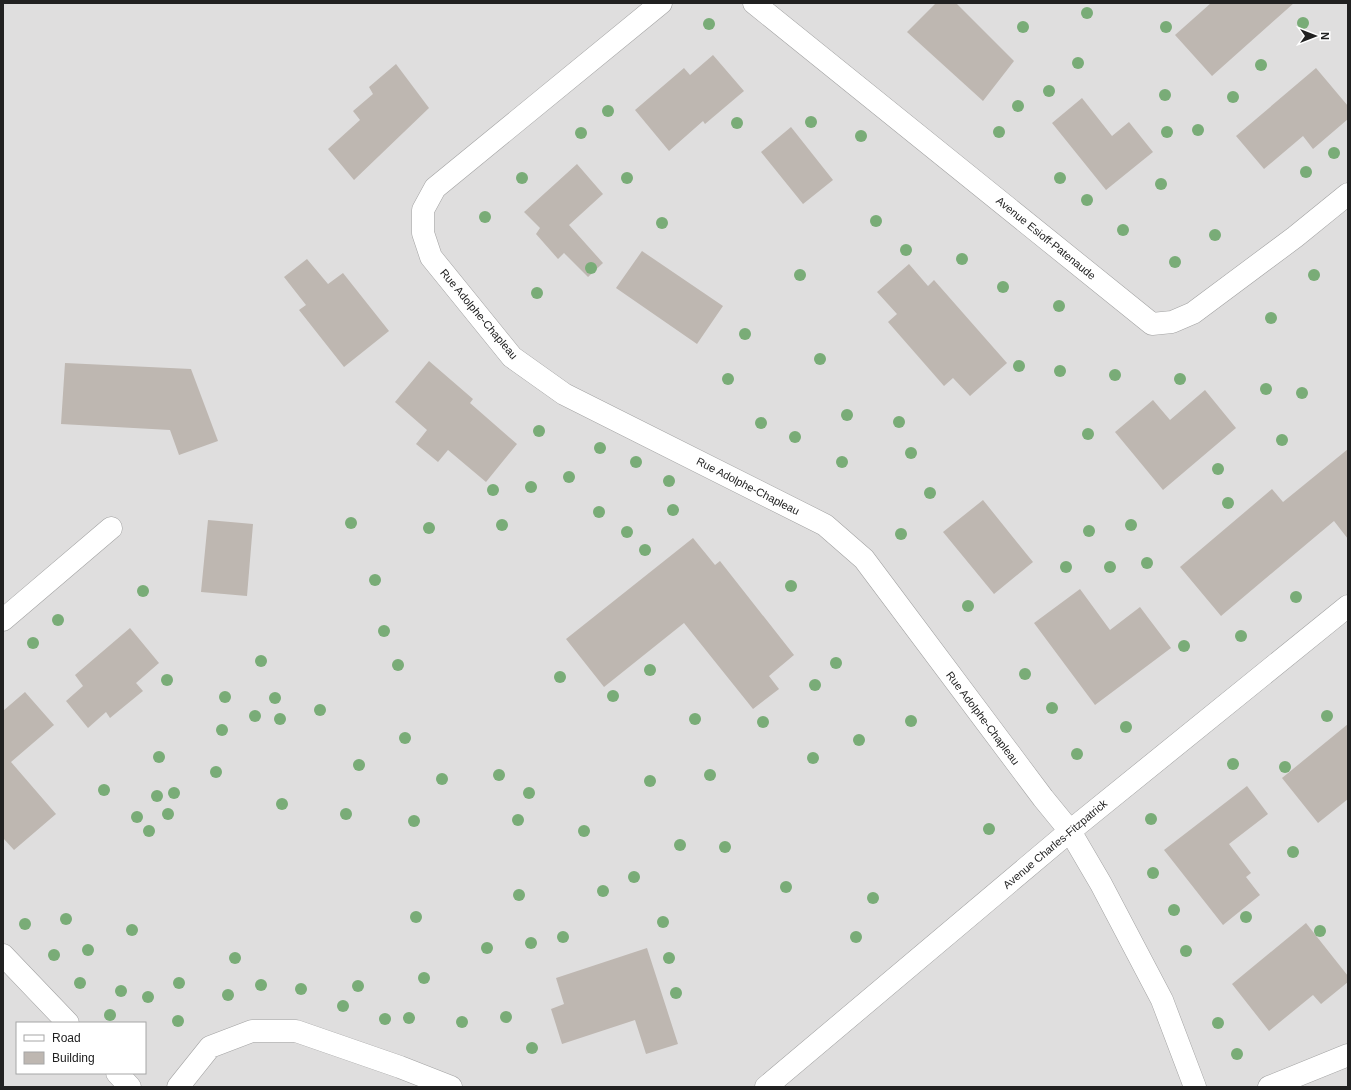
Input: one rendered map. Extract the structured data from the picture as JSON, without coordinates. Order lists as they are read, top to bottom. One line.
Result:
{"streets":{"street":["Avenue Esioff-Patenaude","Rue Adolphe-Chapleau","Avenue Charles-Fitzpatrick"]},"crossings":[["Rue Adolphe-Chapleau","Avenue Charles-Fitzpatrick"]],"legend":["Road","Building"],"north":"right"}
